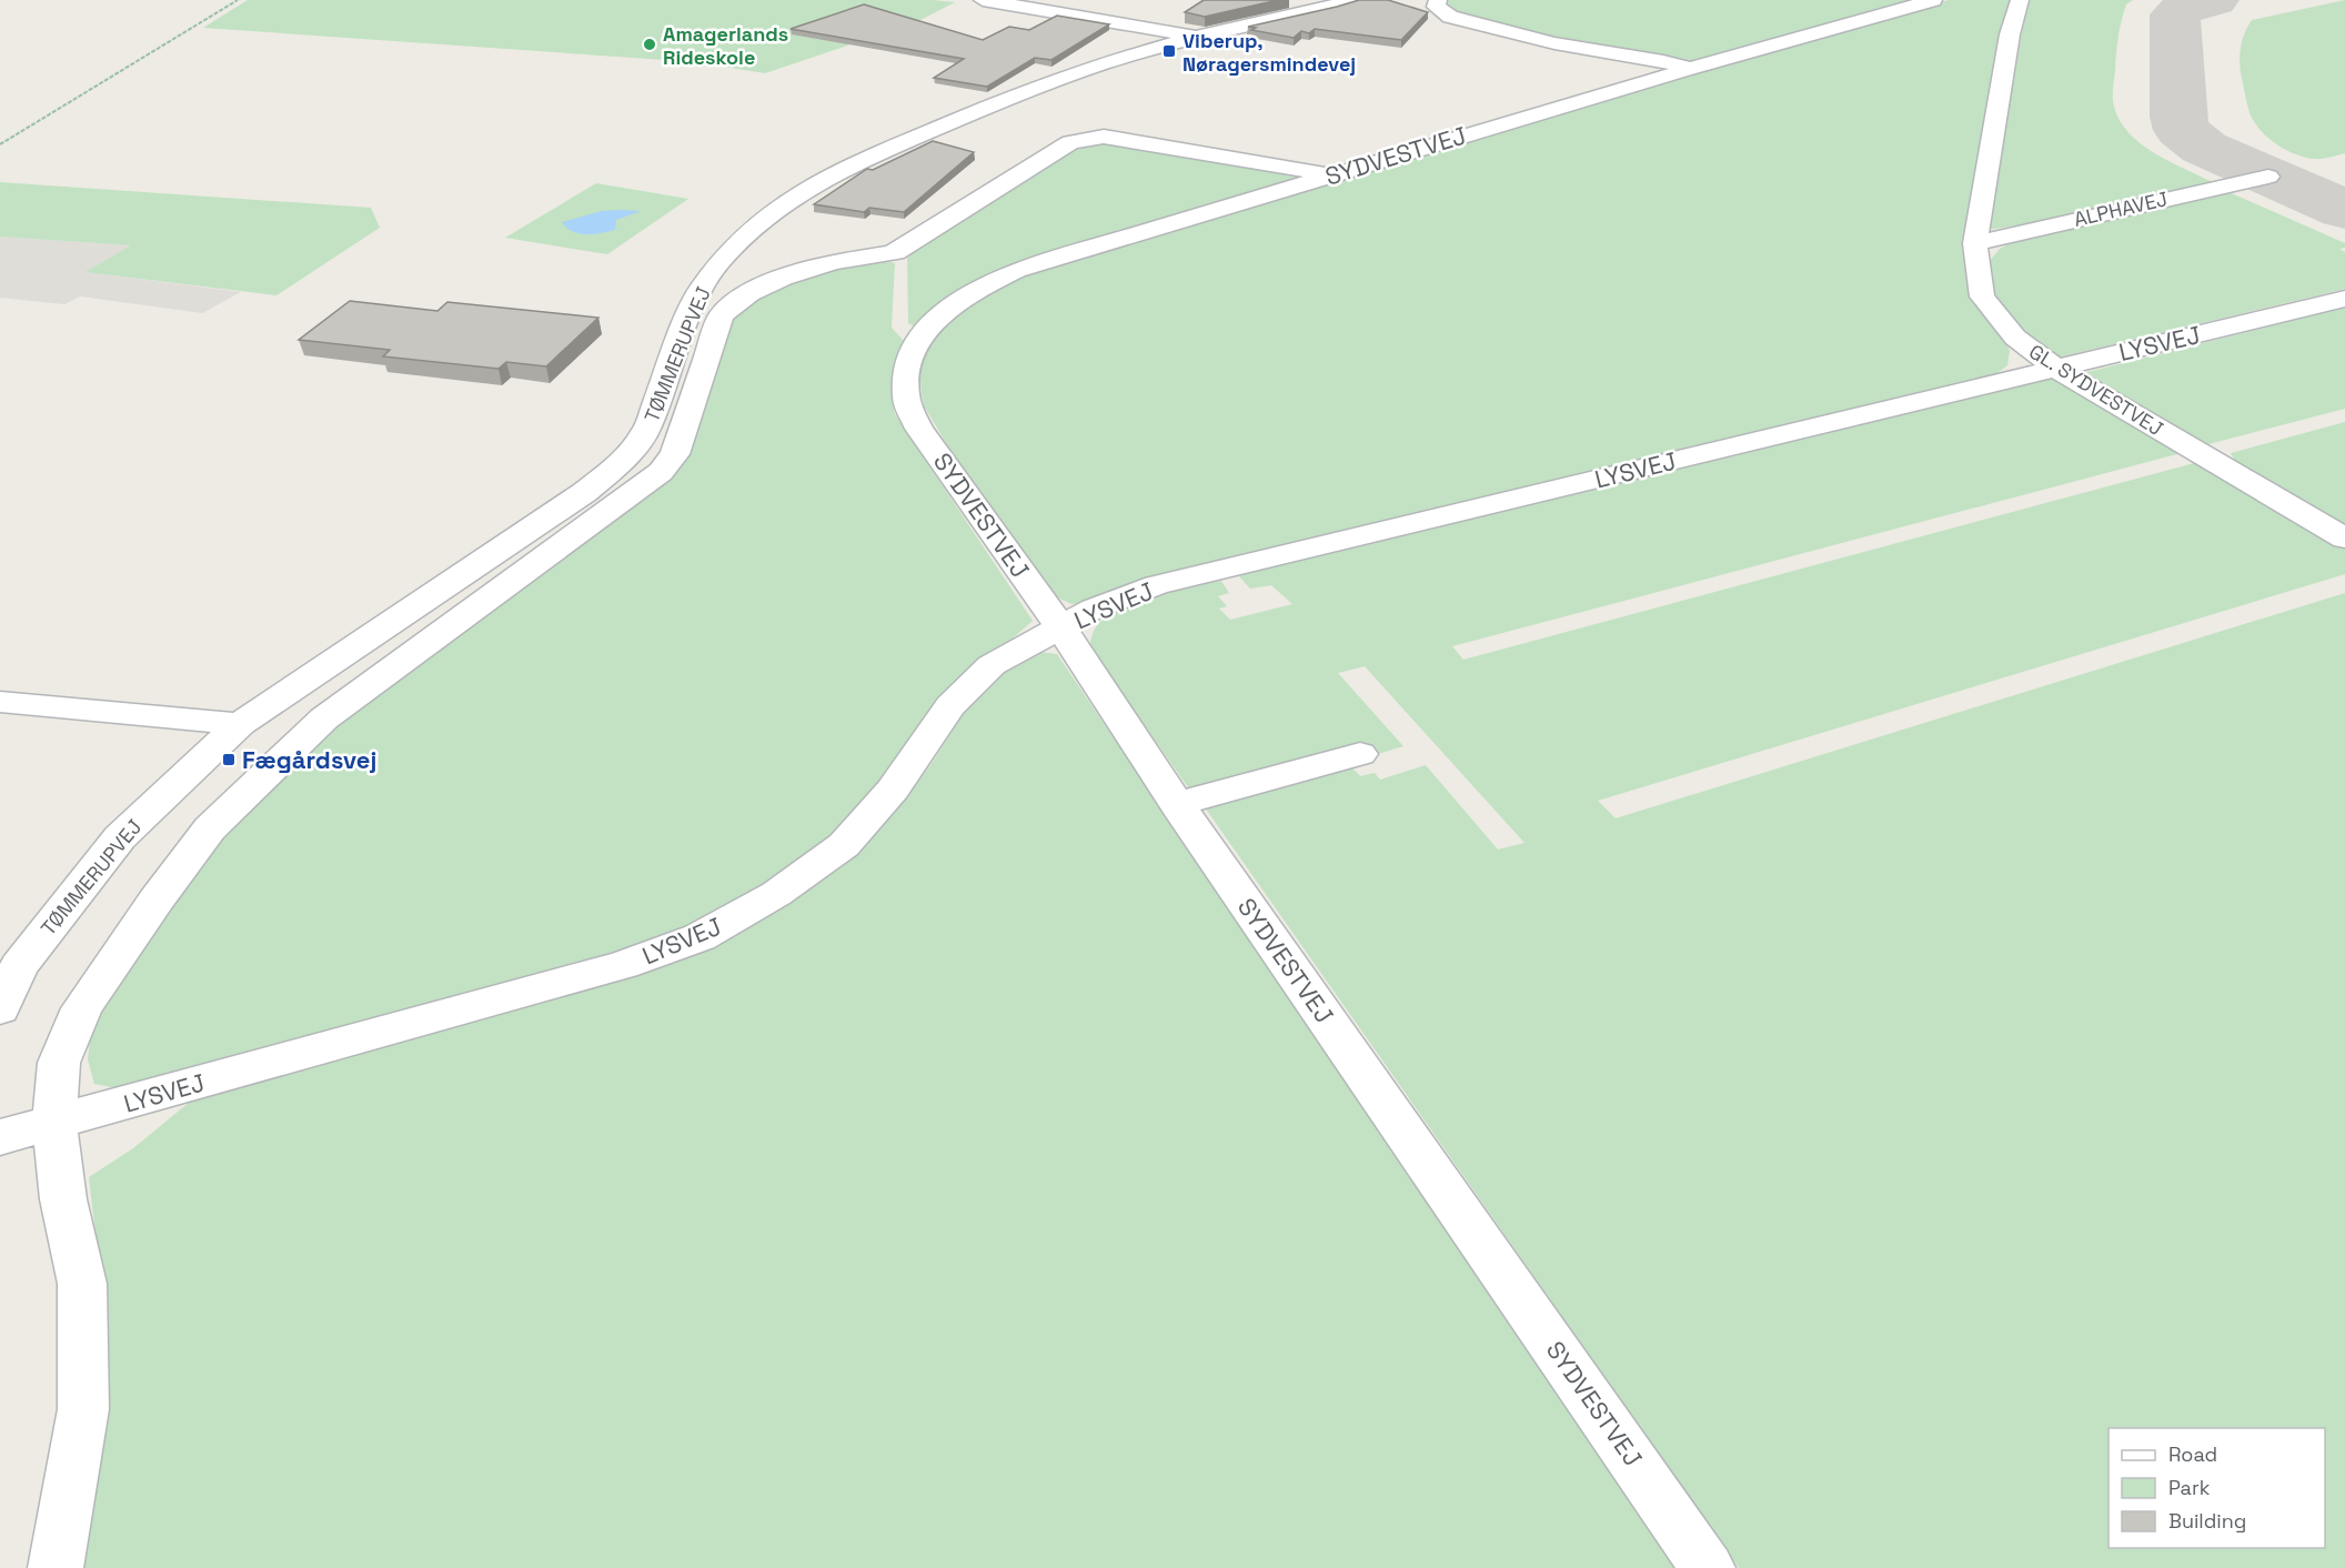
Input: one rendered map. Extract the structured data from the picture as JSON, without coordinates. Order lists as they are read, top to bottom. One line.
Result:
{"streets":{"street":["SYDVESTVEJ","ALPHAVEJ","LYSVEJ","TØMMERUPVEJ","GL. SYDVESTVEJ"]},"crossings":[["SYDVESTVEJ","LYSVEJ"],["ALPHAVEJ","GL. SYDVESTVEJ"],["LYSVEJ","GL. SYDVESTVEJ"]],"places":{"other":["Amagerlands Rideskole"],"transit":["Viberup, Nøragersmindevej","Fægårdsvej"]},"legend":["Road","Park","Building"]}
